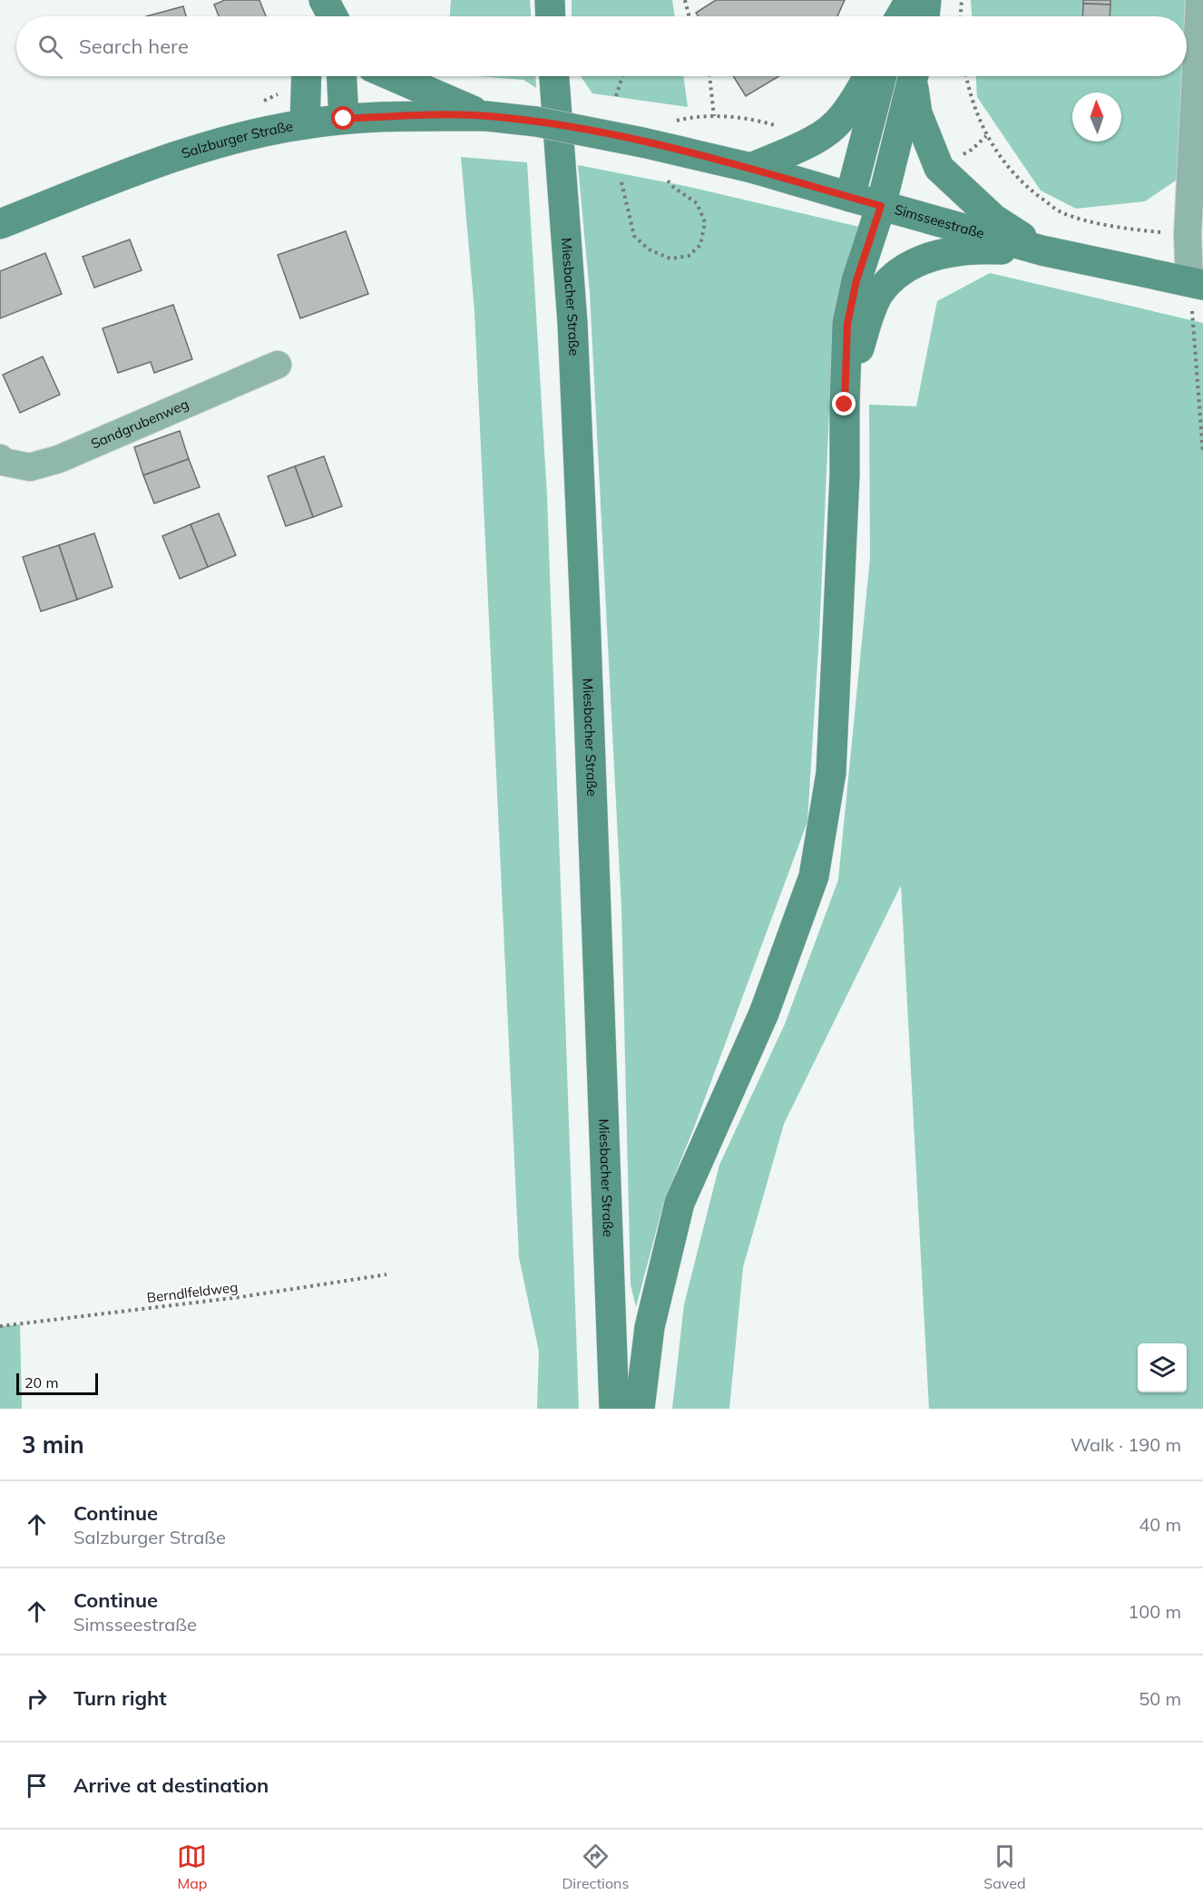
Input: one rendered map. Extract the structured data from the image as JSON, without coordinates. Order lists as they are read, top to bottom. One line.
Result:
{"streets":{"main road":["Salzburger Straße","Simsseestraße","Miesbacher Straße"],"street":["Sandgrubenweg"],"path":["Berndlfeldweg"]},"crossings":[["Salzburger Straße","Simsseestraße"]],"scale_bar":"20 m","north":"top","page":{"search":"Search here","scale":"20 m","heading":["3 min","Walk · 190 m"],"list":[["Continue","Salzburger Straße","40 m"],["Continue","Simsseestraße","100 m"],["Turn right","50 m"],"Arrive at destination"],"nav":["Map","Directions","Saved"]}}
